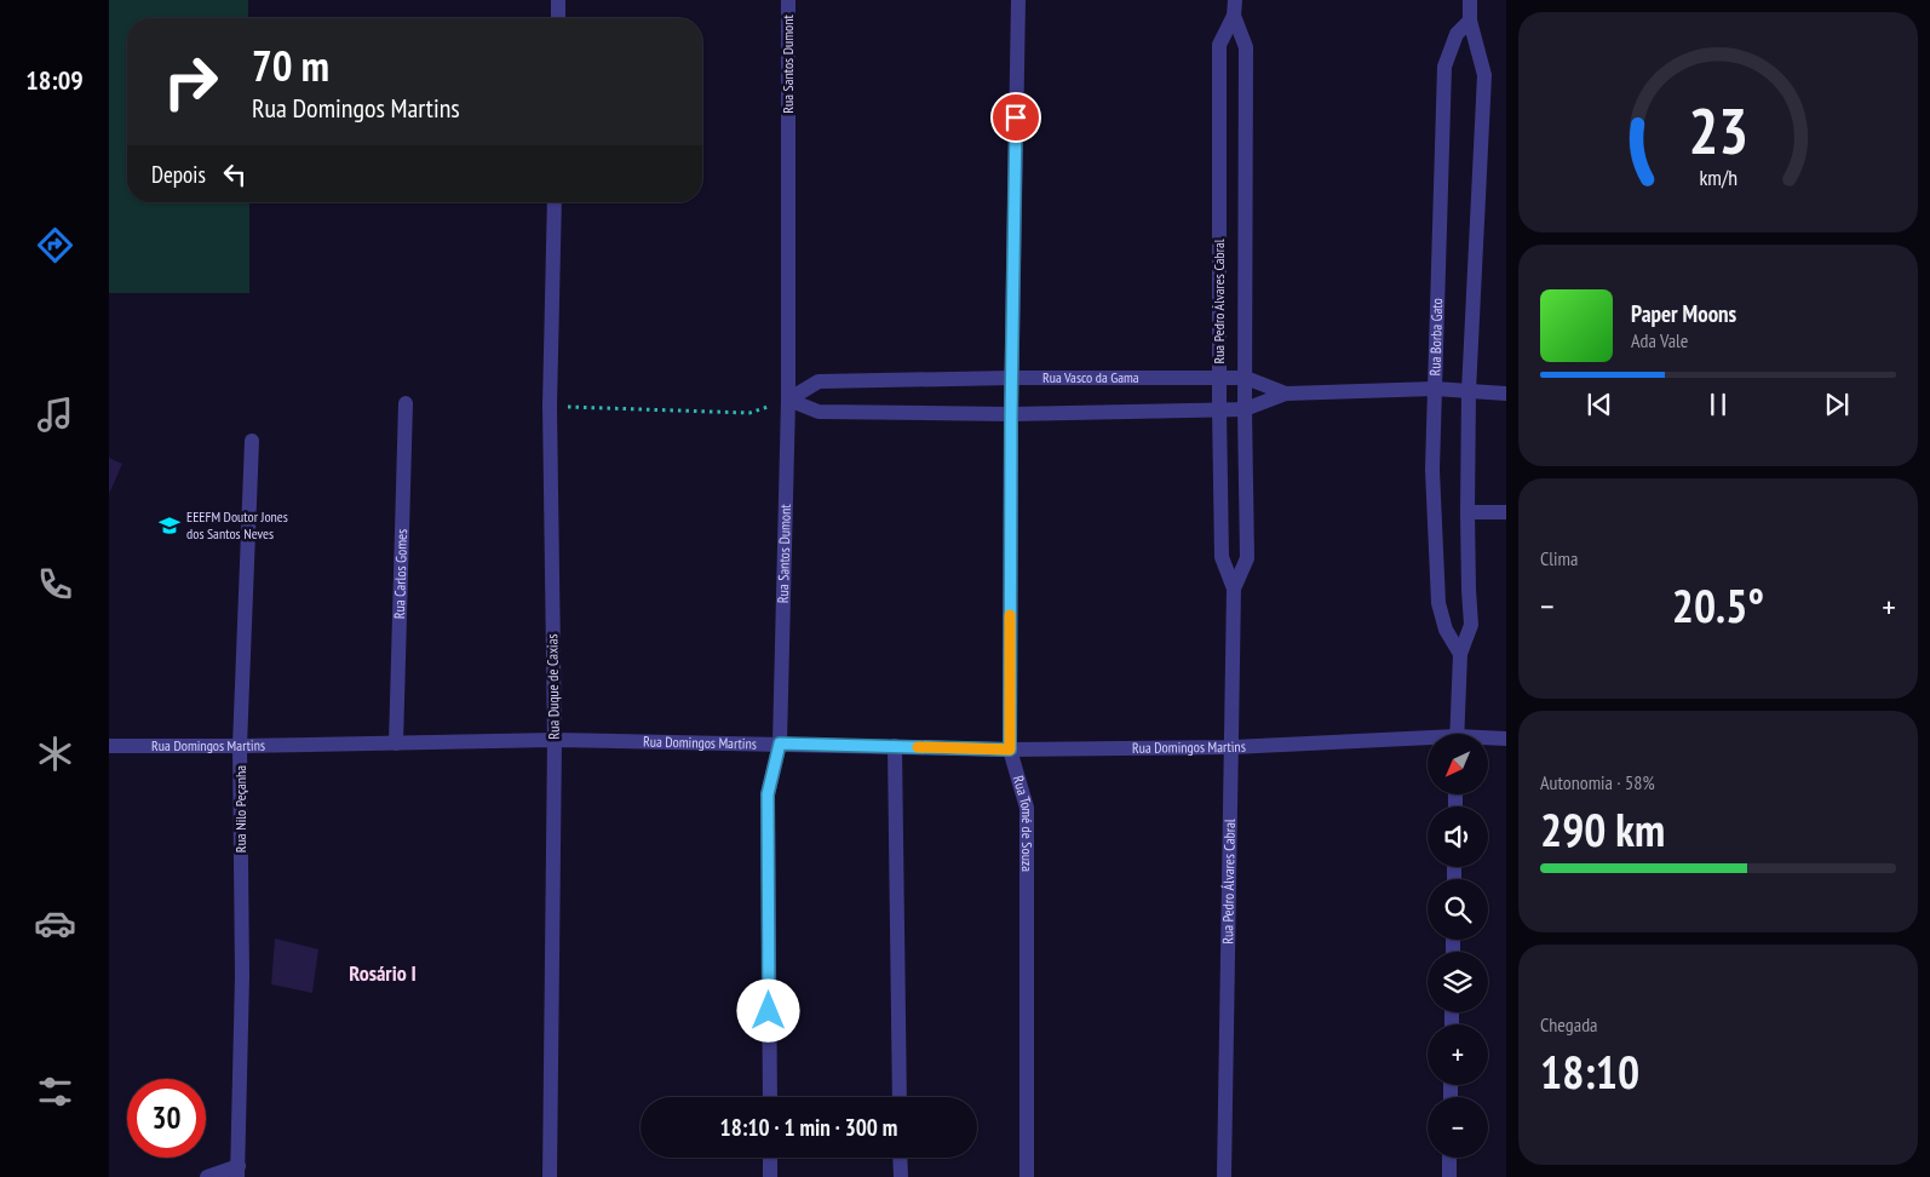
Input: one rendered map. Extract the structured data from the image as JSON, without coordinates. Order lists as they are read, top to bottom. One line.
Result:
{"streets":{"street":["Rua Santos Dumont","Rua Pedro Álvares Cabral","Rua Borba Gato","Rua Vasco da Gama","Rua Carlos Gomes","Rua Duque de Caxias","Rua Domingos Martins","Rua Nilo Peçanha","Rua Tomé de Souza"]},"crossings":[["Rua Santos Dumont","Rua Vasco da Gama"],["Rua Santos Dumont","Rua Domingos Martins"],["Rua Pedro Álvares Cabral","Rua Vasco da Gama"],["Rua Pedro Álvares Cabral","Rua Domingos Martins"],["Rua Borba Gato","Rua Vasco da Gama"],["Rua Vasco da Gama","Rua Tomé de Souza"],["Rua Carlos Gomes","Rua Domingos Martins"],["Rua Duque de Caxias","Rua Domingos Martins"],["Rua Domingos Martins","Rua Nilo Peçanha"],["Rua Domingos Martins","Rua Tomé de Souza"]],"districts":["Rosário I"],"places":{"school or university":["EEEFM Doutor Jones dos Santos Neves"]},"north":"bottom left","page":{"tabs":"18:09","turn":["70 m","Rua Domingos Martins"],"then":"Depois","song":["Paper Moons","Ada Vale"],"tile":["Clima",["Autonomia · 58%","290 km"],["Chegada","18:10"]],"heat":["−","20.5°","+"],"map_buttons":["+","−"],"limit":"30","trip":"18:10 · 1 min · 300 m","gauge":["23","km/h"]}}
